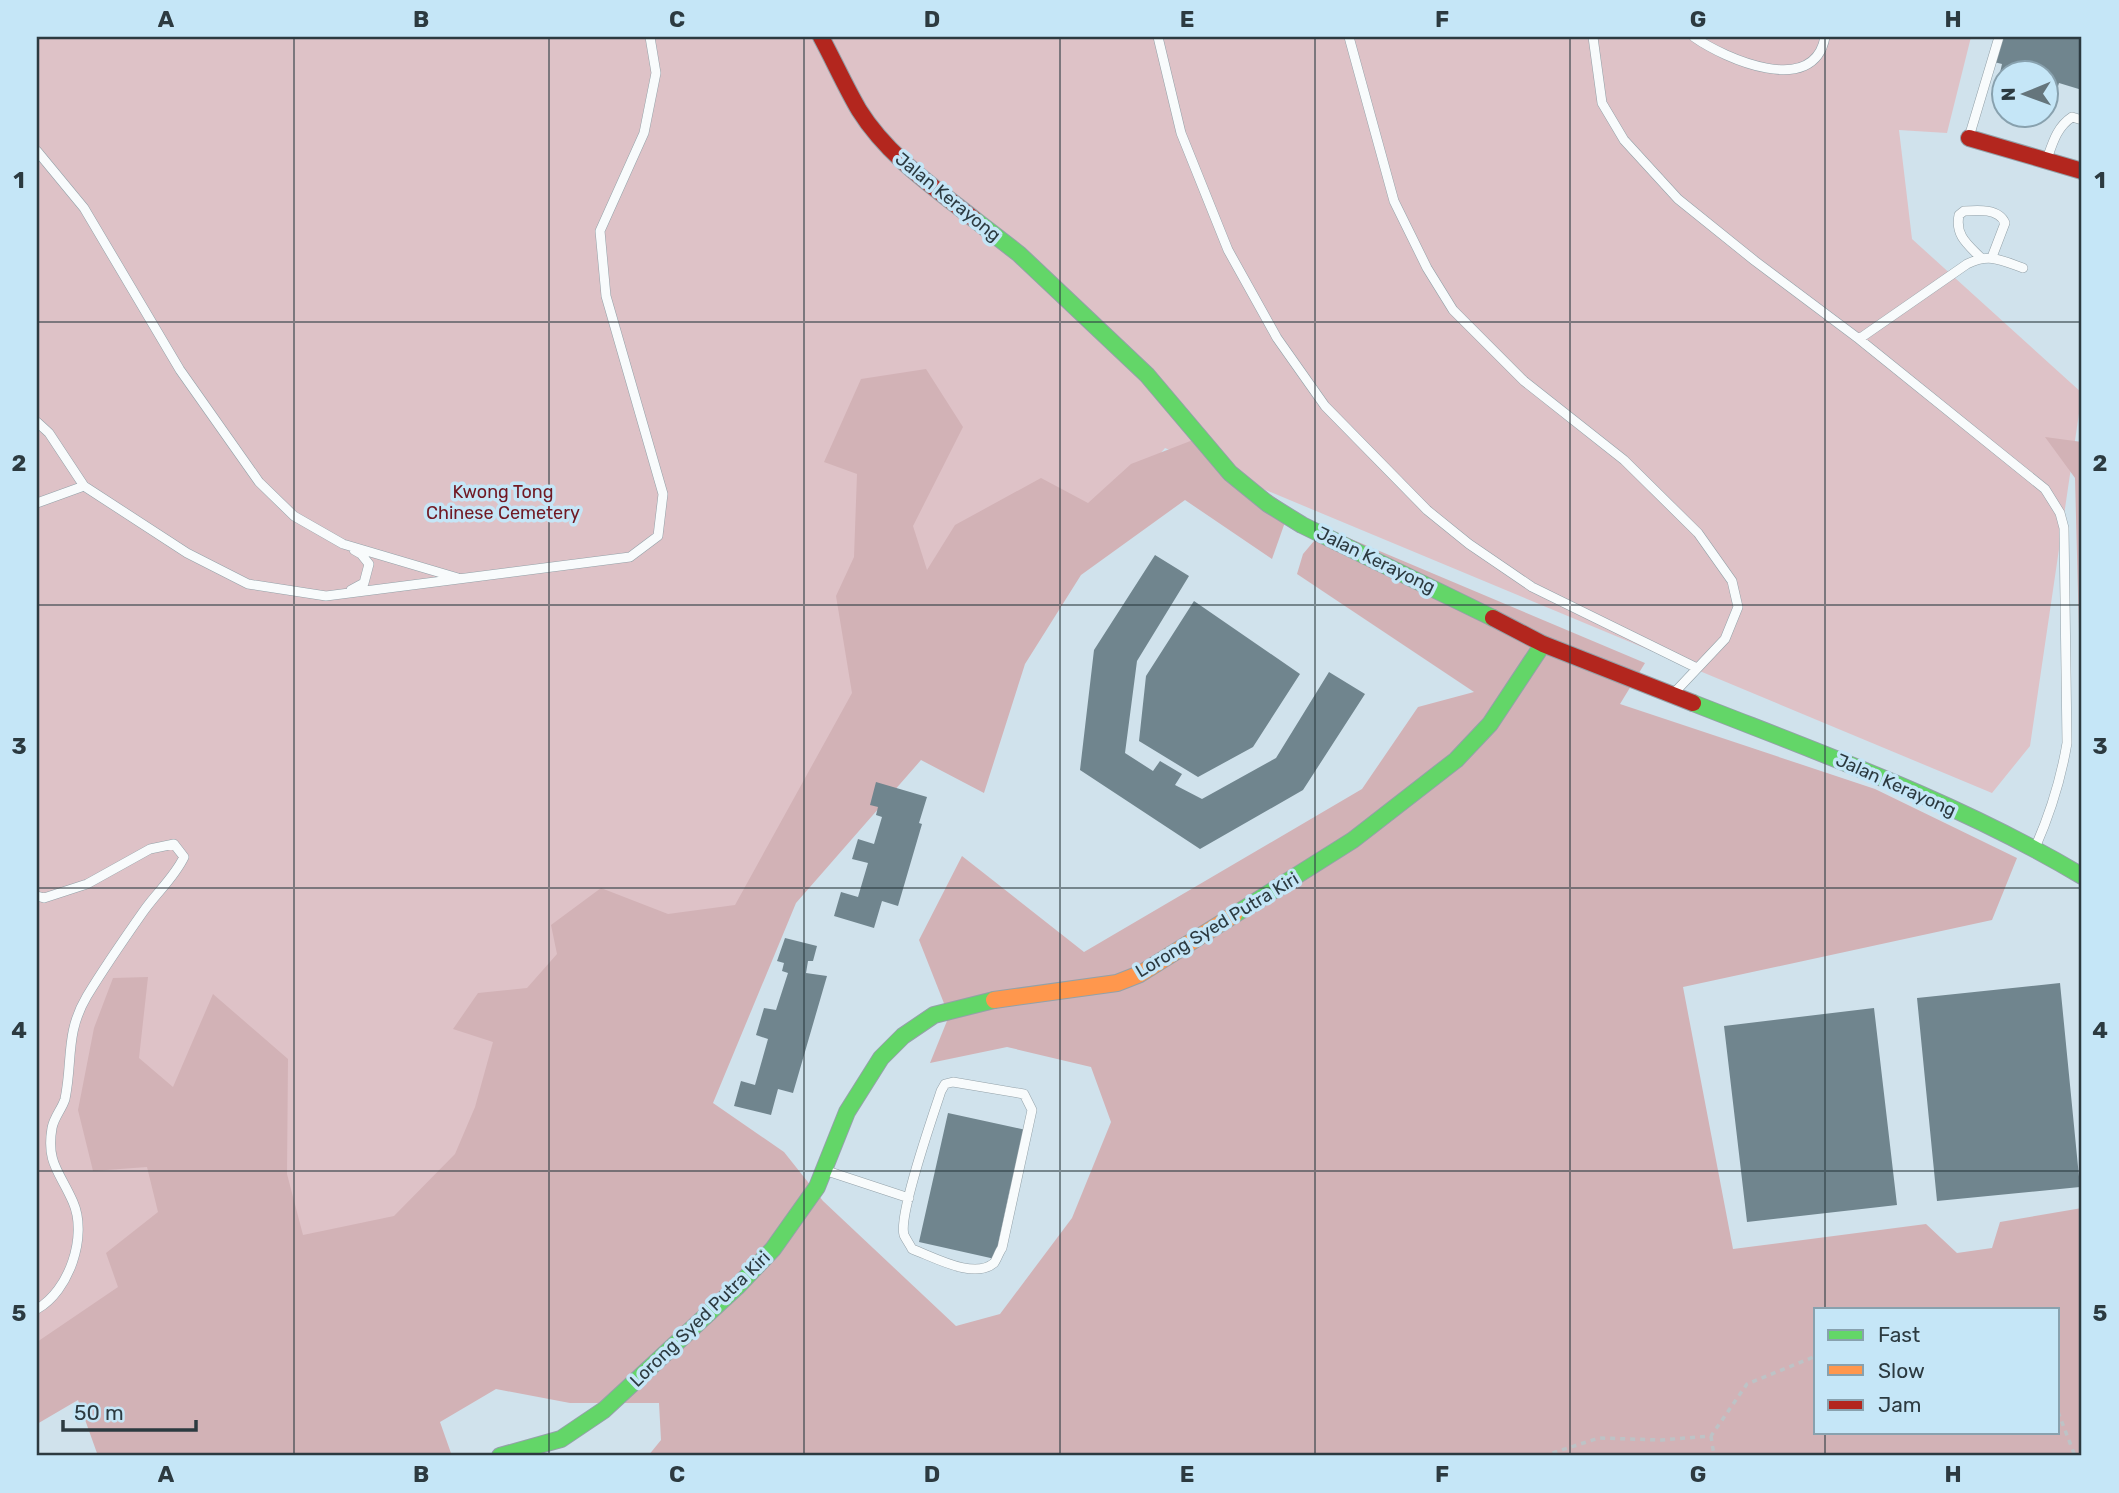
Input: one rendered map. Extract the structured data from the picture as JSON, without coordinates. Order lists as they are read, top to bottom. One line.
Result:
{"streets":{"street":["Jalan Kerayong","Lorong Syed Putra Kiri"]},"crossings":[["Jalan Kerayong","Lorong Syed Putra Kiri"]],"parks":["Kwong Tong Chinese Cemetery"],"legend":["Fast","Slow","Jam"],"scale_bar":"50 m","north":"left","grid":{"columns":["A","B","C","D","E","F","G","H"],"rows":["1","2","3","4","5"]}}
